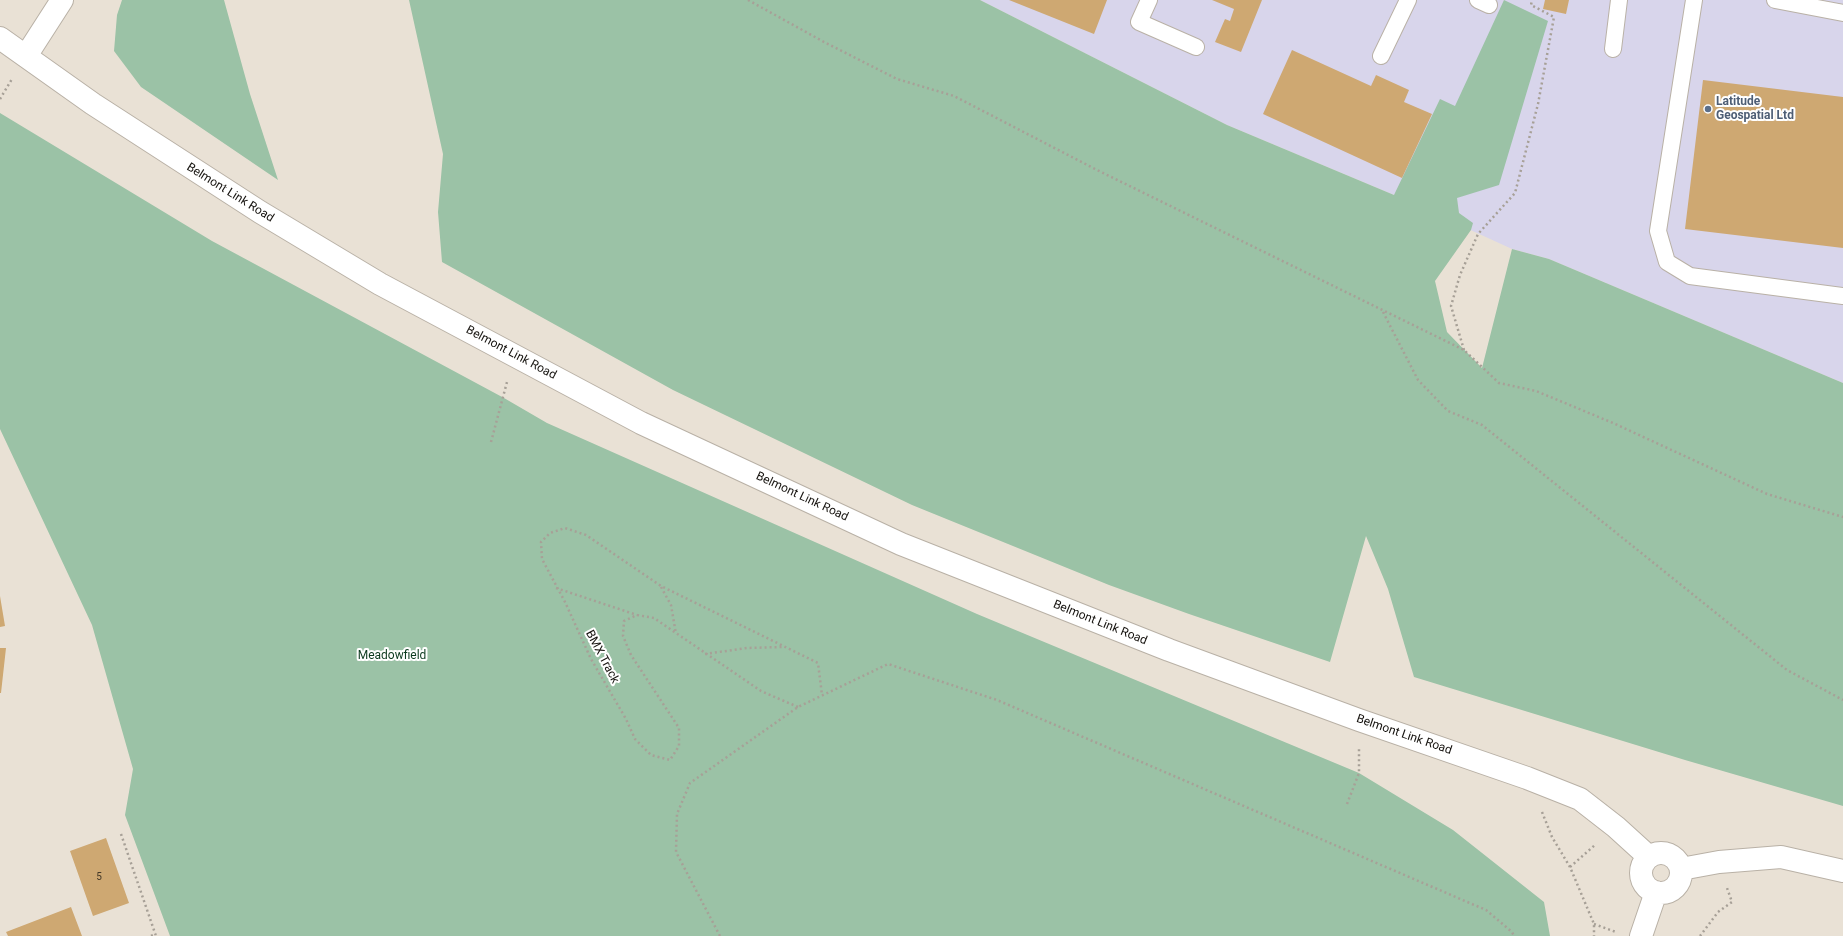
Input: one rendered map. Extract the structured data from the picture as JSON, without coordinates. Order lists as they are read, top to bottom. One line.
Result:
{"streets":{"street":["Belmont Link Road"],"path":["BMX Track"]},"parks":["Meadowfield"],"places":["Latitude Geospatial Ltd"],"house_numbers":["5"]}
